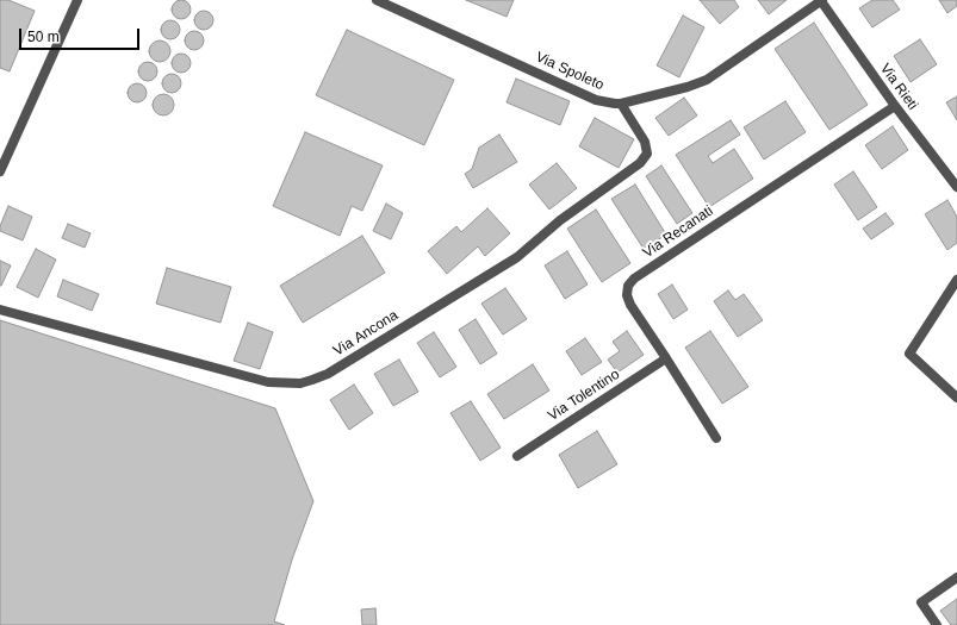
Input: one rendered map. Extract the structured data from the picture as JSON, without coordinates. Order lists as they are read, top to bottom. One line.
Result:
{"streets":{"street":["Via Spoleto","Via Rieti","Via Recanati","Via Ancona","Via Tolentino"]},"crossings":[["Via Spoleto","Via Rieti"],["Via Spoleto","Via Ancona"],["Via Rieti","Via Recanati"],["Via Recanati","Via Tolentino"]],"scale_bar":"50 m"}
